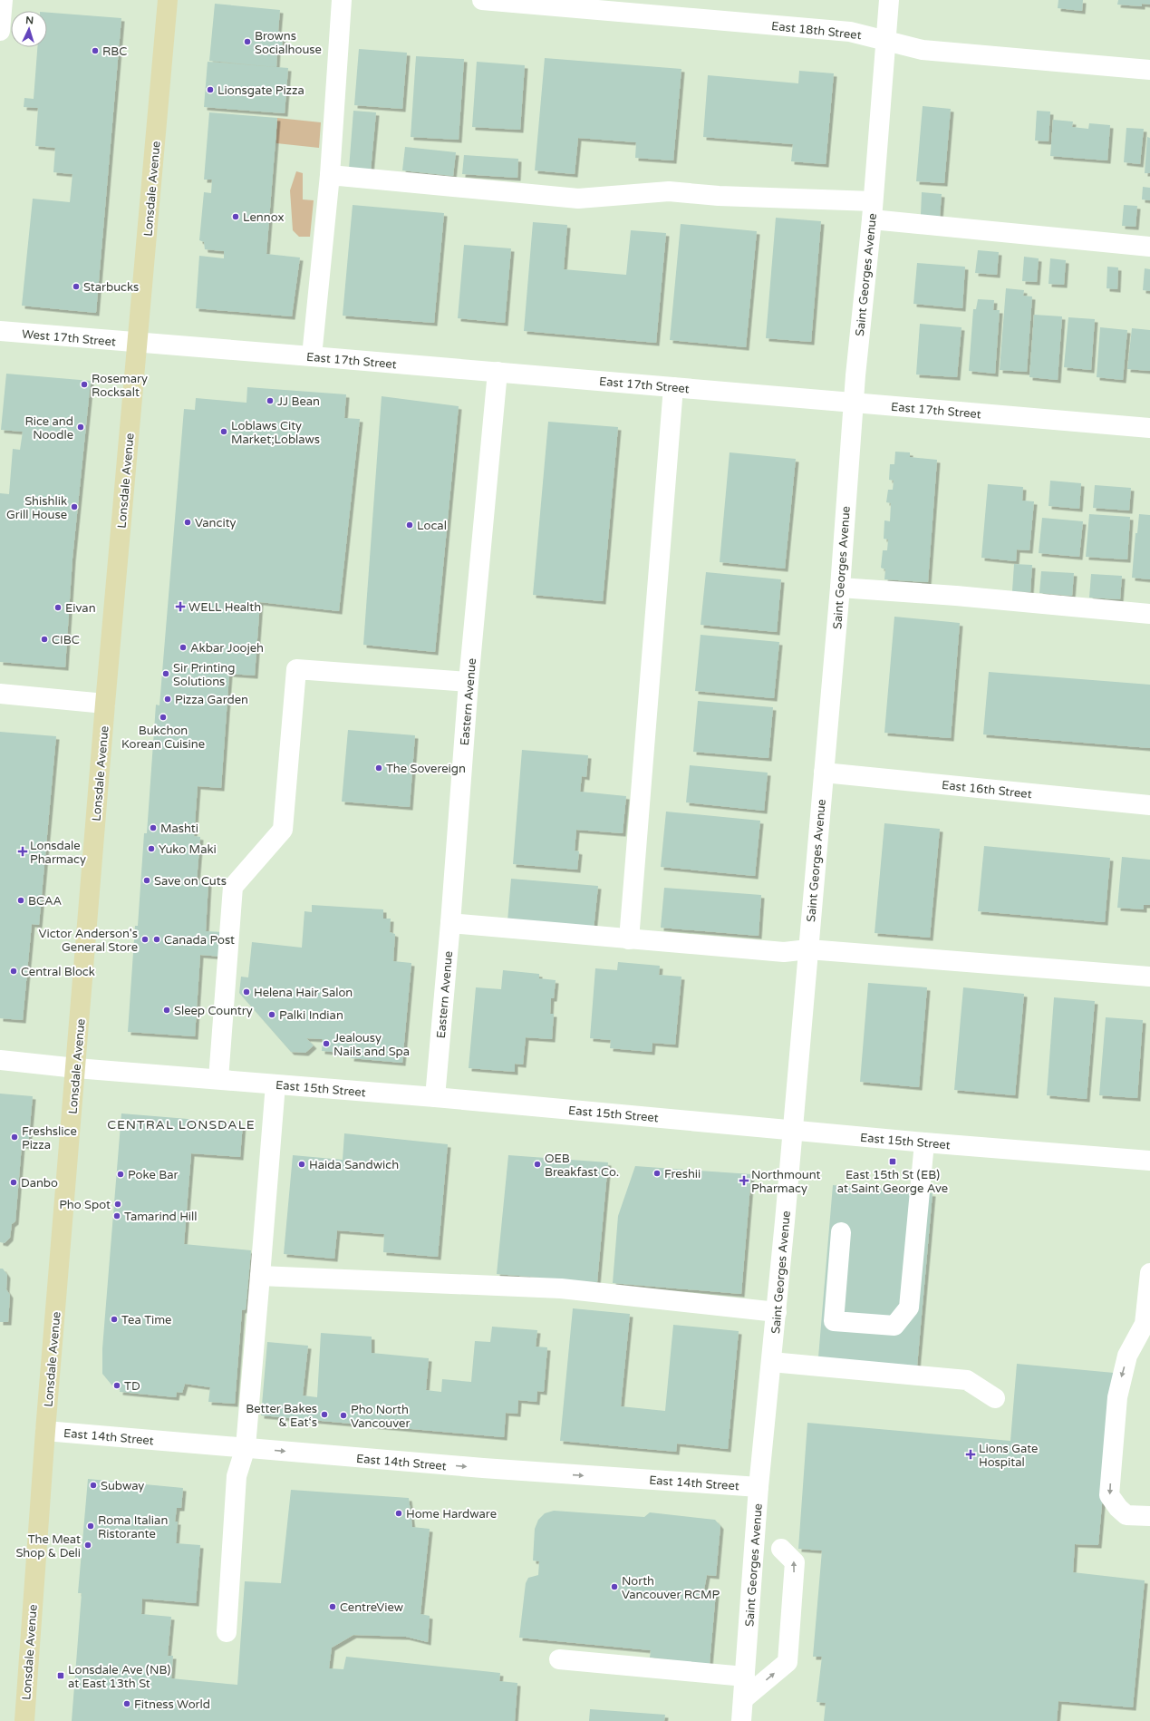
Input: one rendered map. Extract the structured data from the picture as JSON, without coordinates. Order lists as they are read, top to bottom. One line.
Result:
{"streets":{"main road":["Lonsdale Avenue"],"street":["East 18th Street","Saint Georges Avenue","West 17th Street","East 17th Street","Eastern Avenue","East 16th Street","East 15th Street","East 14th Street"]},"crossings":[["East 18th Street","Saint Georges Avenue"],["Lonsdale Avenue","West 17th Street"],["Lonsdale Avenue","East 17th Street"],["Lonsdale Avenue","East 15th Street"],["Lonsdale Avenue","East 14th Street"],["Saint Georges Avenue","East 17th Street"],["Saint Georges Avenue","East 16th Street"],["Saint Georges Avenue","East 15th Street"],["Saint Georges Avenue","East 14th Street"],["West 17th Street","East 17th Street"],["East 17th Street","Eastern Avenue"],["Eastern Avenue","East 15th Street"]],"districts":["CENTRAL LONSDALE"],"places":{"other":["Browns Socialhouse","RBC","Lionsgate Pizza","Lennox","Starbucks","Rosemary Rocksalt","JJ Bean","Rice and Noodle","Loblaws City Market;Loblaws","Shishlik Grill House","Vancity","Local","Eivan","CIBC","Akbar Joojeh","Sir Printing Solutions","Pizza Garden","Bukchon Korean Cuisine","The Sovereign","Mashti","Yuko Maki","Save on Cuts","BCAA","Victor Anderson's General Store","Canada Post","Central Block","Helena Hair Salon","Sleep Country","Palki Indian","Jealousy Nails and Spa","Freshslice Pizza","Haida Sandwich","OEB Breakfast Co.","Freshii","Poke Bar","Danbo","Pho Spot","Tamarind Hill","Tea Time","TD","Better Bakes & Eat‘s","Pho North Vancouver","Subway","Home Hardware","Roma Italian Ristorante","The Meat Shop & Deli","North Vancouver RCMP","CentreView","Fitness World"],"health":["WELL Health","Lonsdale Pharmacy","Northmount Pharmacy","Lions Gate Hospital"],"transit":["East 15th St (EB) at Saint George Ave","Lonsdale Ave (NB) at East 13th St"]},"north":"top"}
